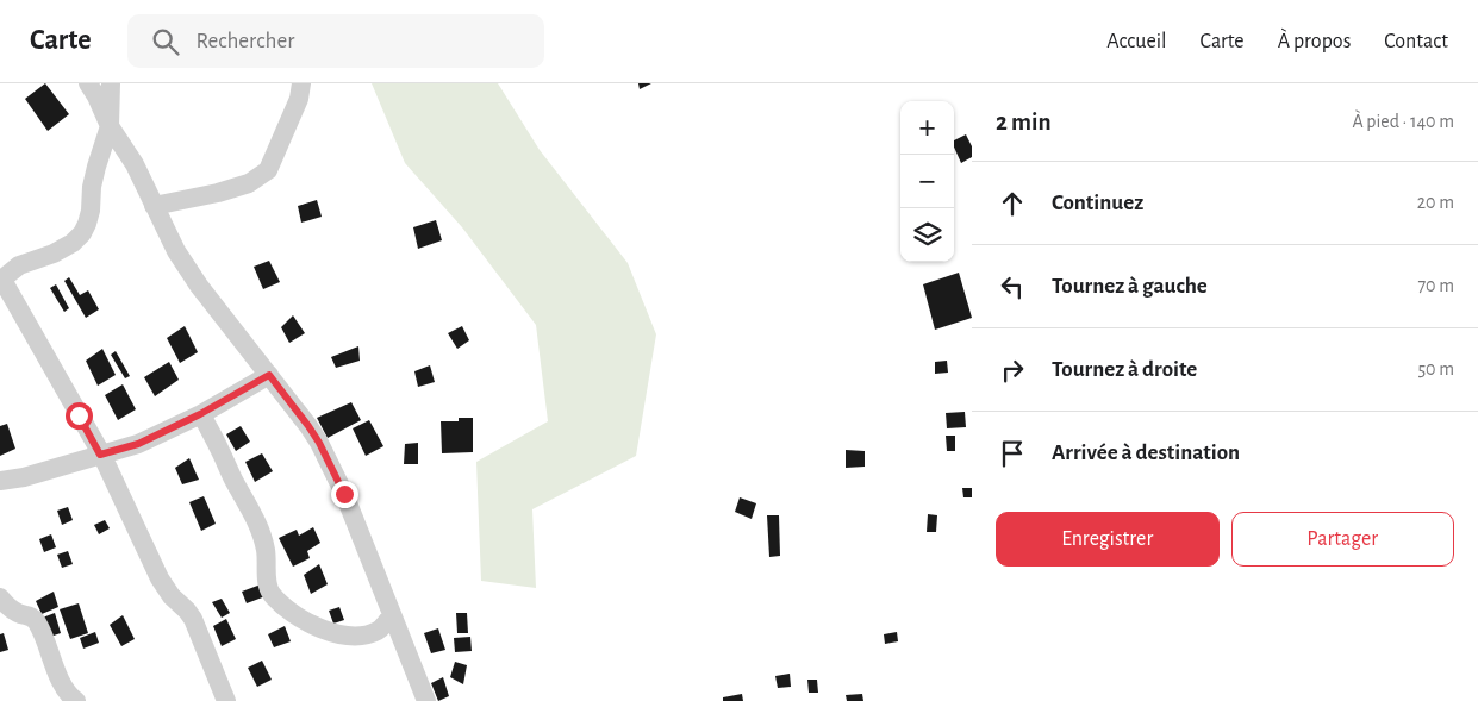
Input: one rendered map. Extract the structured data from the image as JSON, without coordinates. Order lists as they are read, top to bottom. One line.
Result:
{"page":{"header":"Carte","search":"Rechercher","nav":["Accueil","Carte","À propos","Contact"],"heading":["2 min","À pied · 140 m"],"map_buttons":["+","−"],"list":[["Continuez","20 m"],["Tournez à gauche","70 m"],["Tournez à droite","50 m"],"Arrivée à destination"],"buttons":["Enregistrer","Partager"]}}
